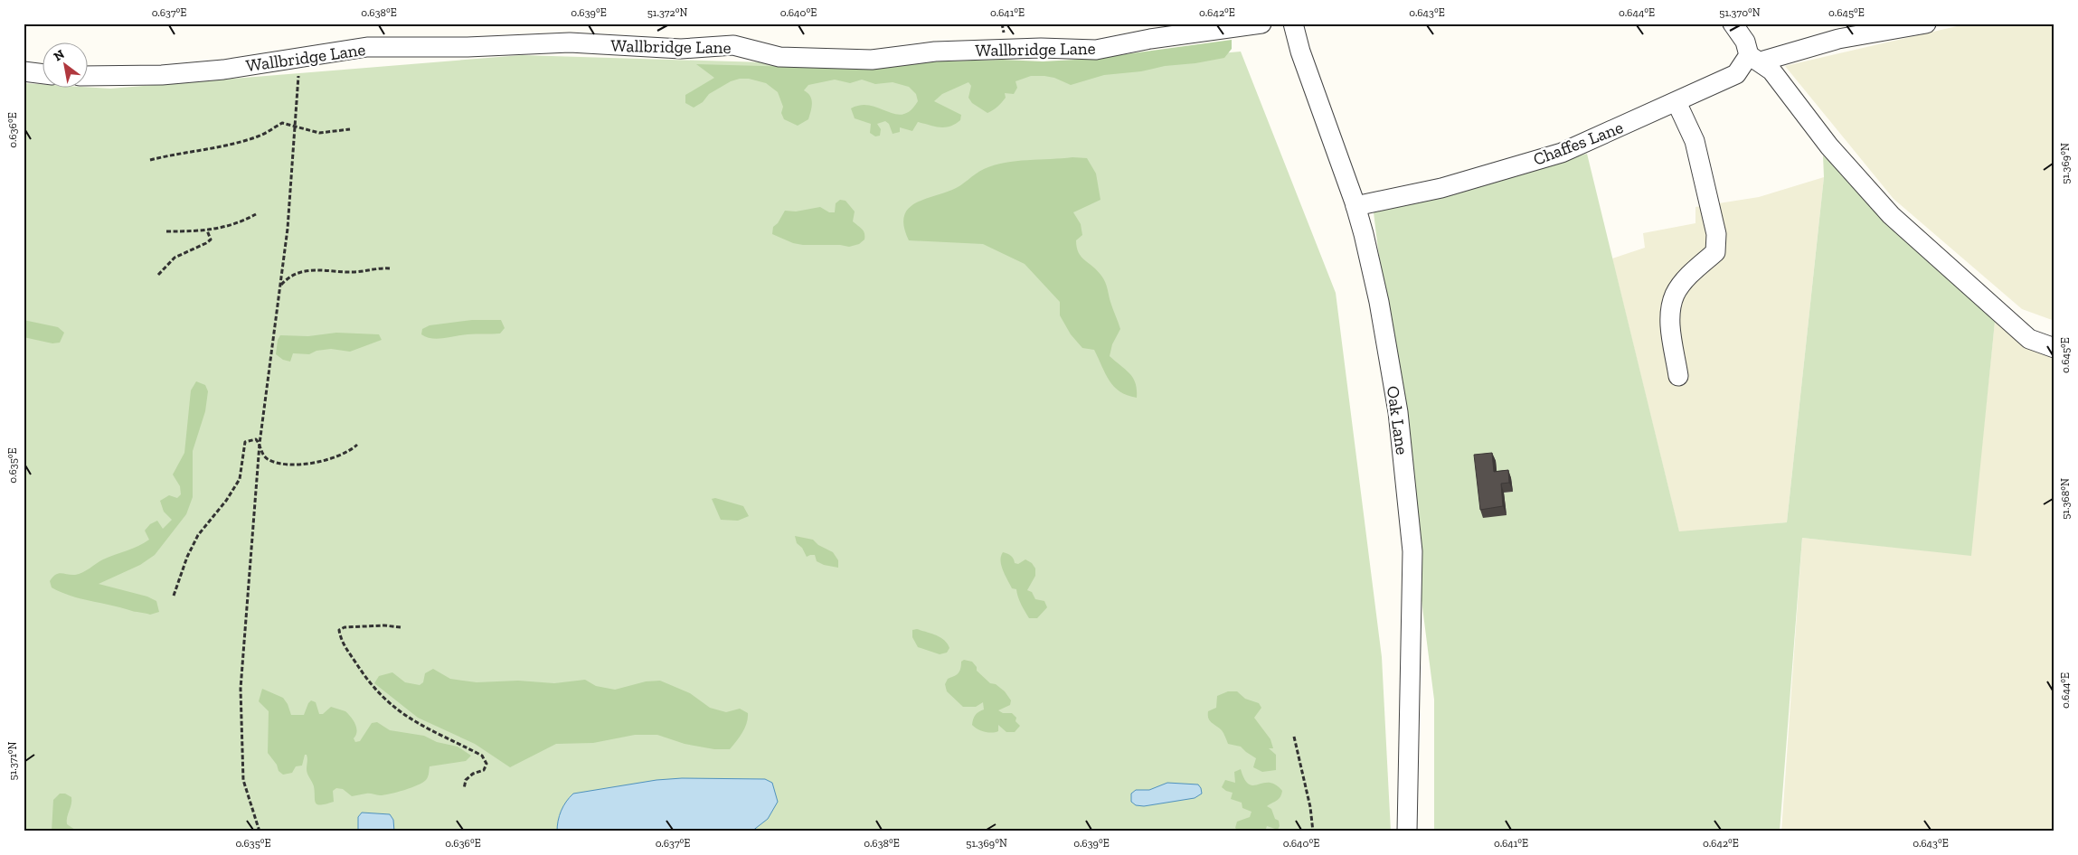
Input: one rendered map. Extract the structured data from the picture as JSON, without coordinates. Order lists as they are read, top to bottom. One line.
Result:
{"streets":{"street":["Wallbridge Lane","Chaffes Lane","Oak Lane"]},"crossings":[["Chaffes Lane","Oak Lane"]],"north":"top left","coordinates":["0.637°E","0.638°E","0.639°E","51.372°N","0.640°E","0.641°E","0.642°E","0.643°E","0.644°E","51.370°N","0.645°E","0.636°E","51.369°N","0.635°E","51.368°N","51.371°N"]}
